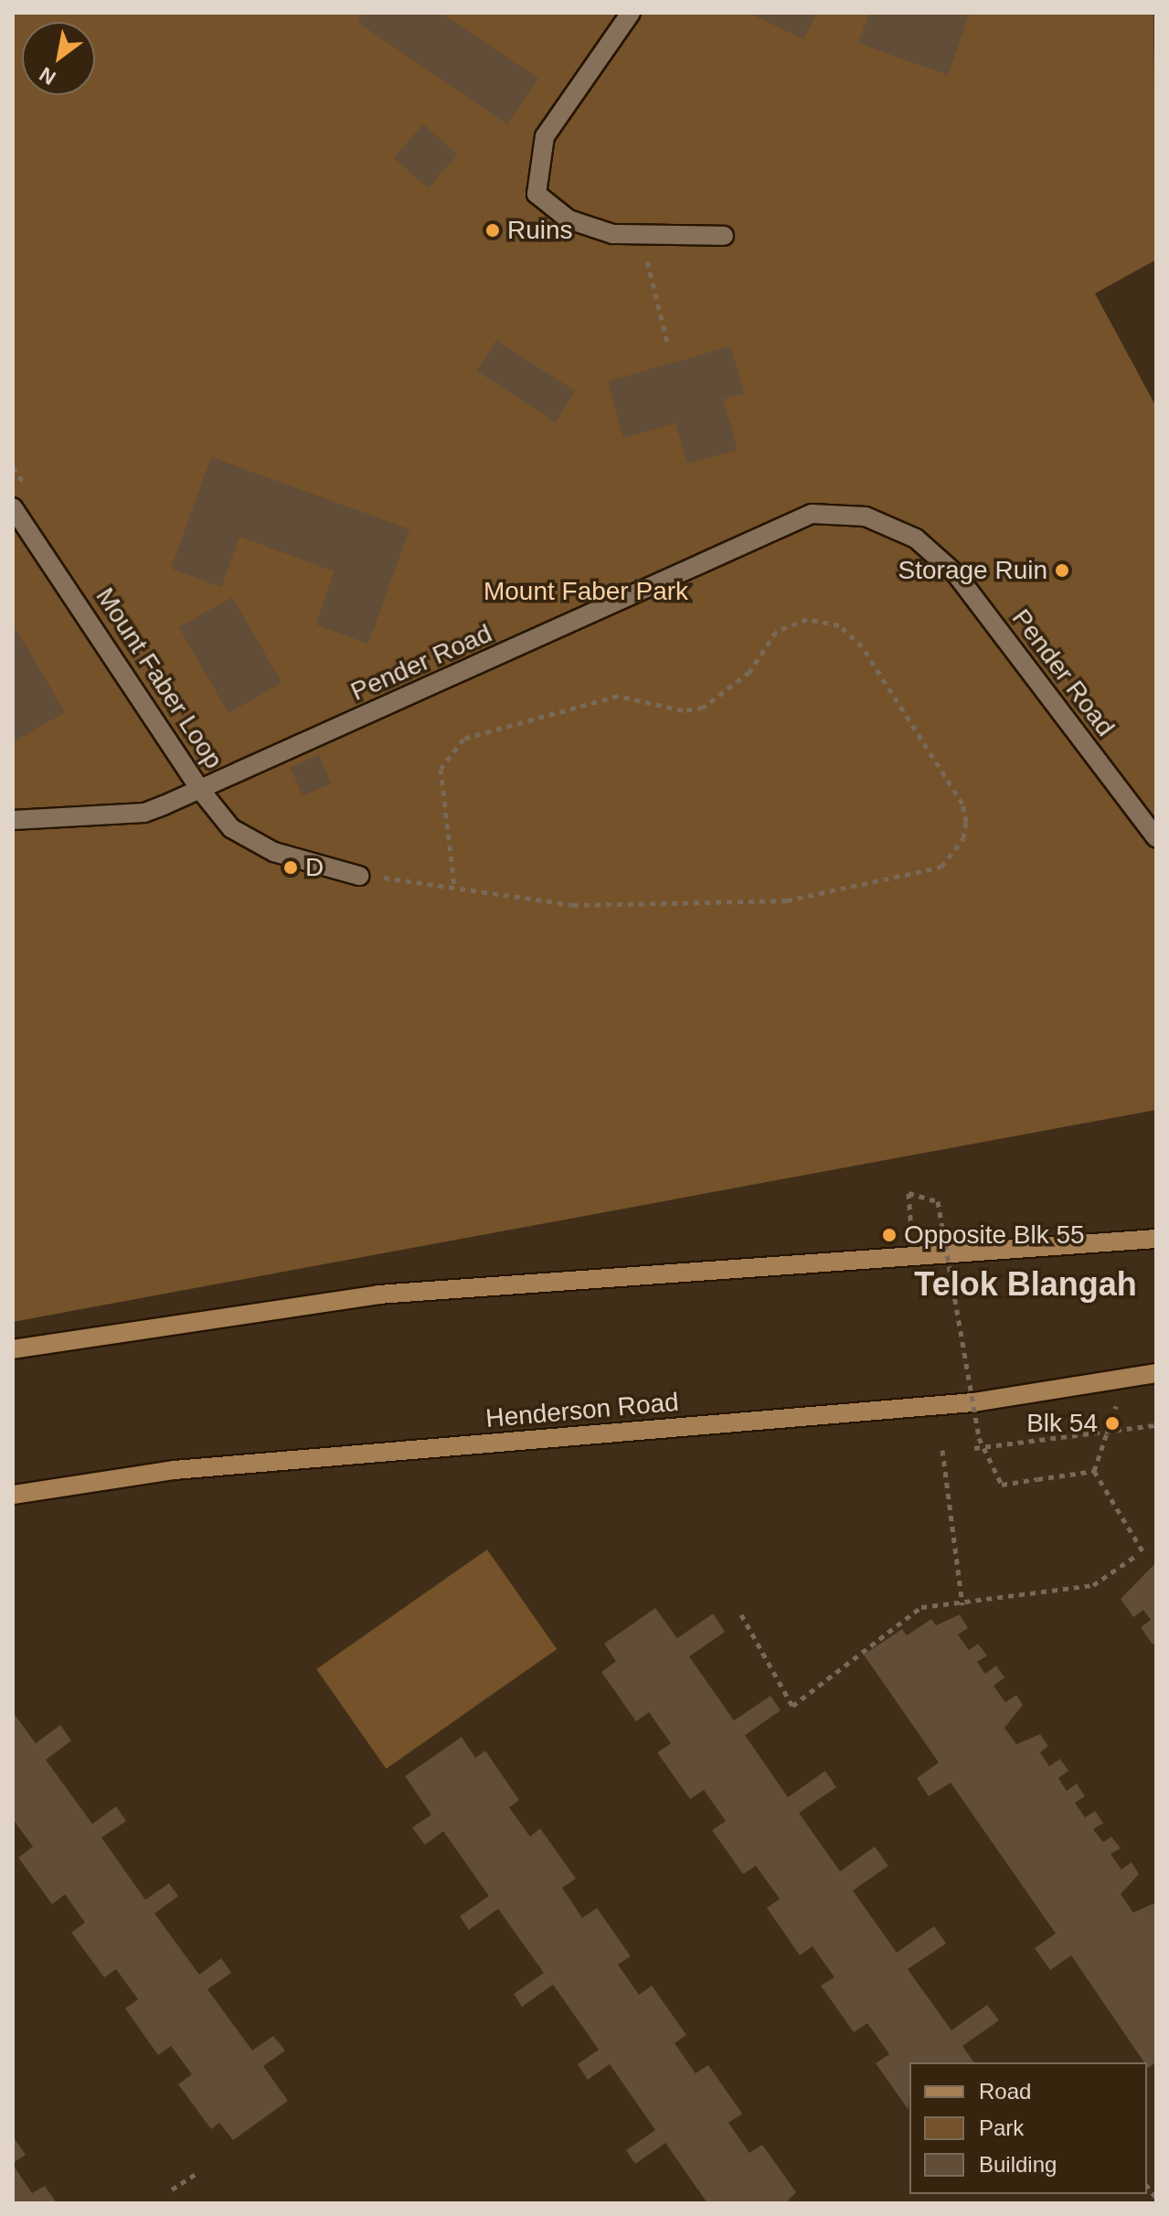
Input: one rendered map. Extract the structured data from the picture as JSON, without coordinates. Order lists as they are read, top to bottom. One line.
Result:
{"streets":{"main road":["Henderson Road"],"street":["Pender Road","Mount Faber Loop"]},"crossings":[["Pender Road","Mount Faber Loop"]],"districts":["Telok Blangah"],"parks":["Mount Faber Park"],"places":["Ruins","Storage Ruin","D","Opposite Blk 55","Blk 54"],"legend":["Road","Park","Building"],"north":"bottom left"}
